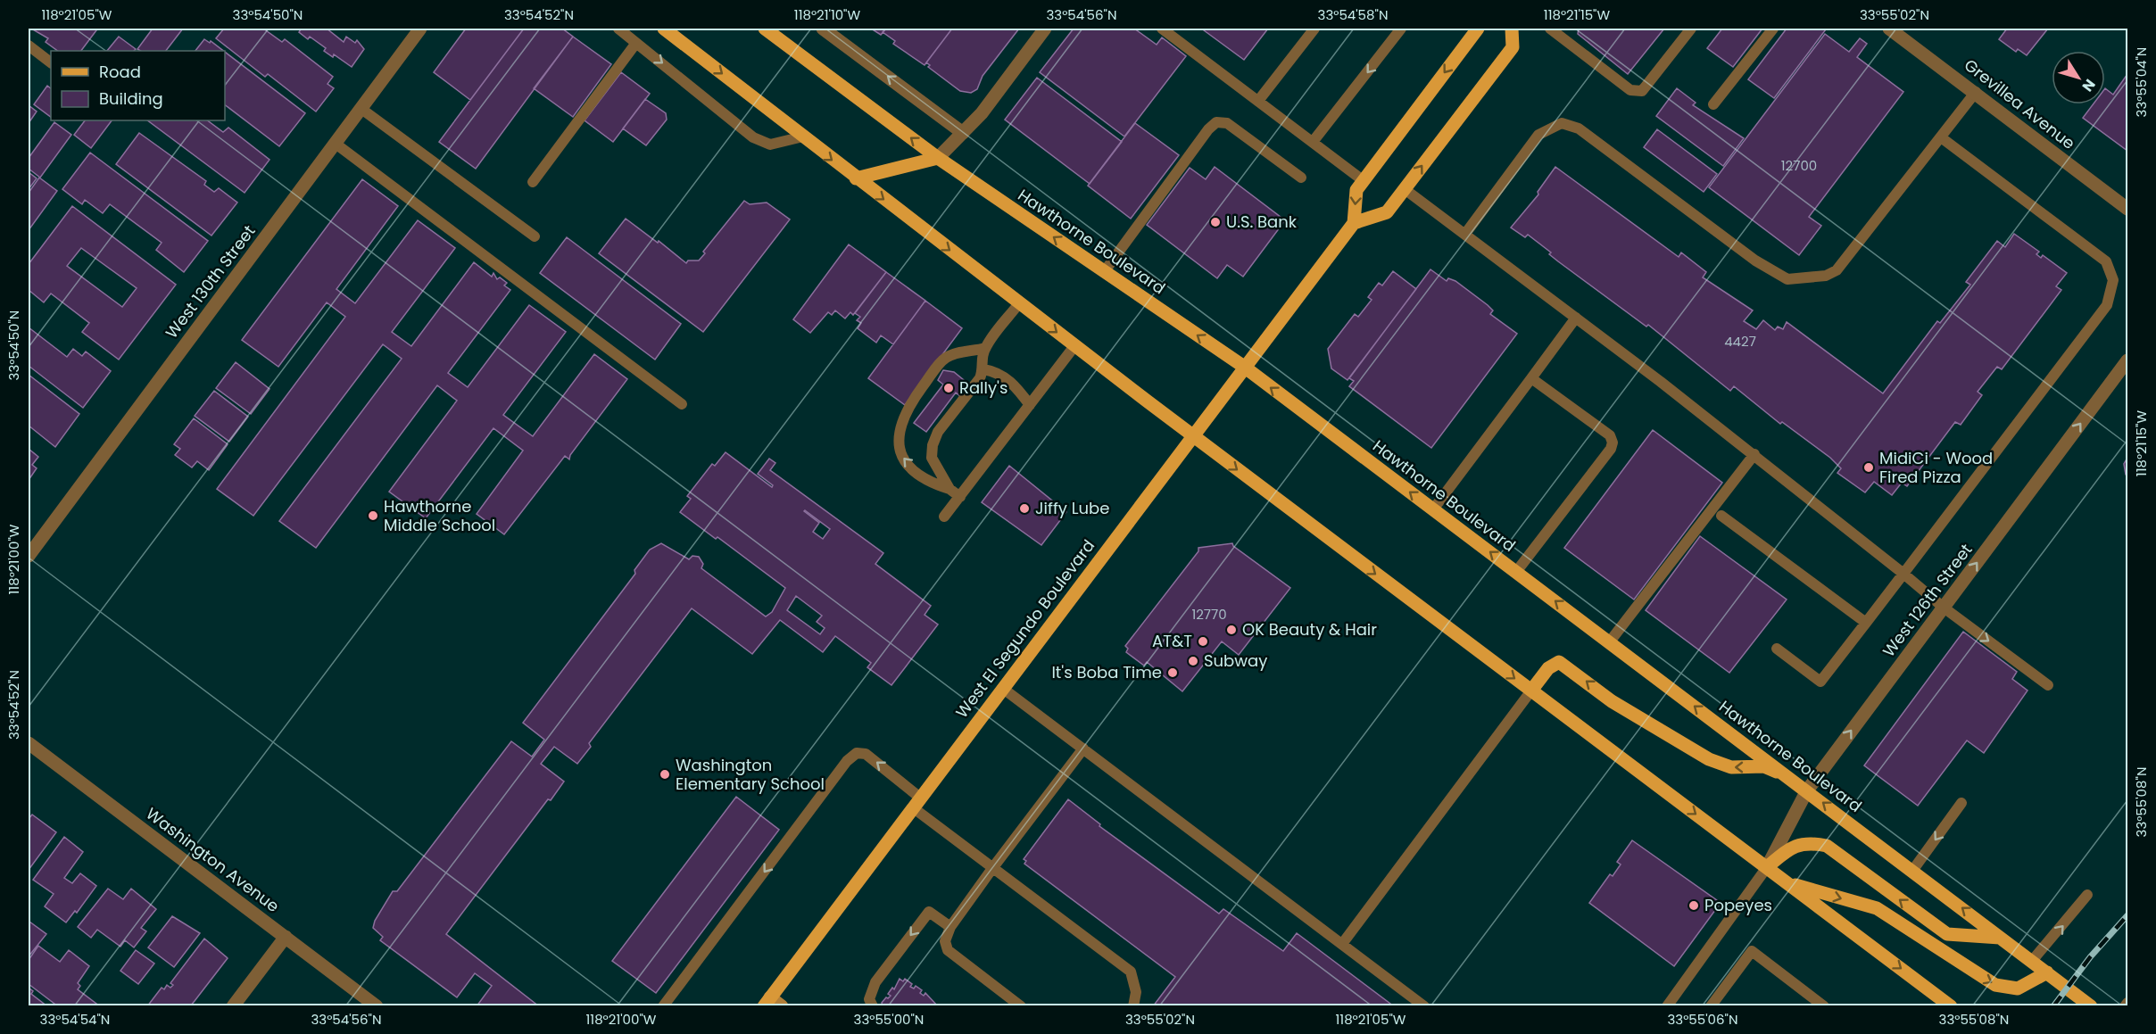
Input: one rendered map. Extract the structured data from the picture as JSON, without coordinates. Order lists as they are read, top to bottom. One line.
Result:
{"streets":{"main road":["Hawthorne Boulevard","West El Segundo Boulevard"],"street":["Grevillea Avenue","West 130th Street","West 126th Street","Washington Avenue"]},"crossings":[["Hawthorne Boulevard","West 126th Street"],["Hawthorne Boulevard","West El Segundo Boulevard"]],"one_way":["West 126th Street"],"places":["U.S. Bank","Rally's","MidiCi - Wood Fired Pizza","Jiffy Lube","Hawthorne Middle School","OK Beauty & Hair","AT&T","Subway","It's Boba Time","Washington Elementary School","Popeyes"],"house_numbers":["12700","4427","12770"],"legend":["Road","Building"],"north":"bottom right","coordinates":["118°21'05\"W","33°54'50\"N","33°54'52\"N","118°21'10\"W","33°54'56\"N","33°54'58\"N","118°21'15\"W","33°55'02\"N","33°55'04\"N","118°21'00\"W","33°55'08\"N","33°54'54\"N","33°55'00\"N","33°55'06\"N"]}
